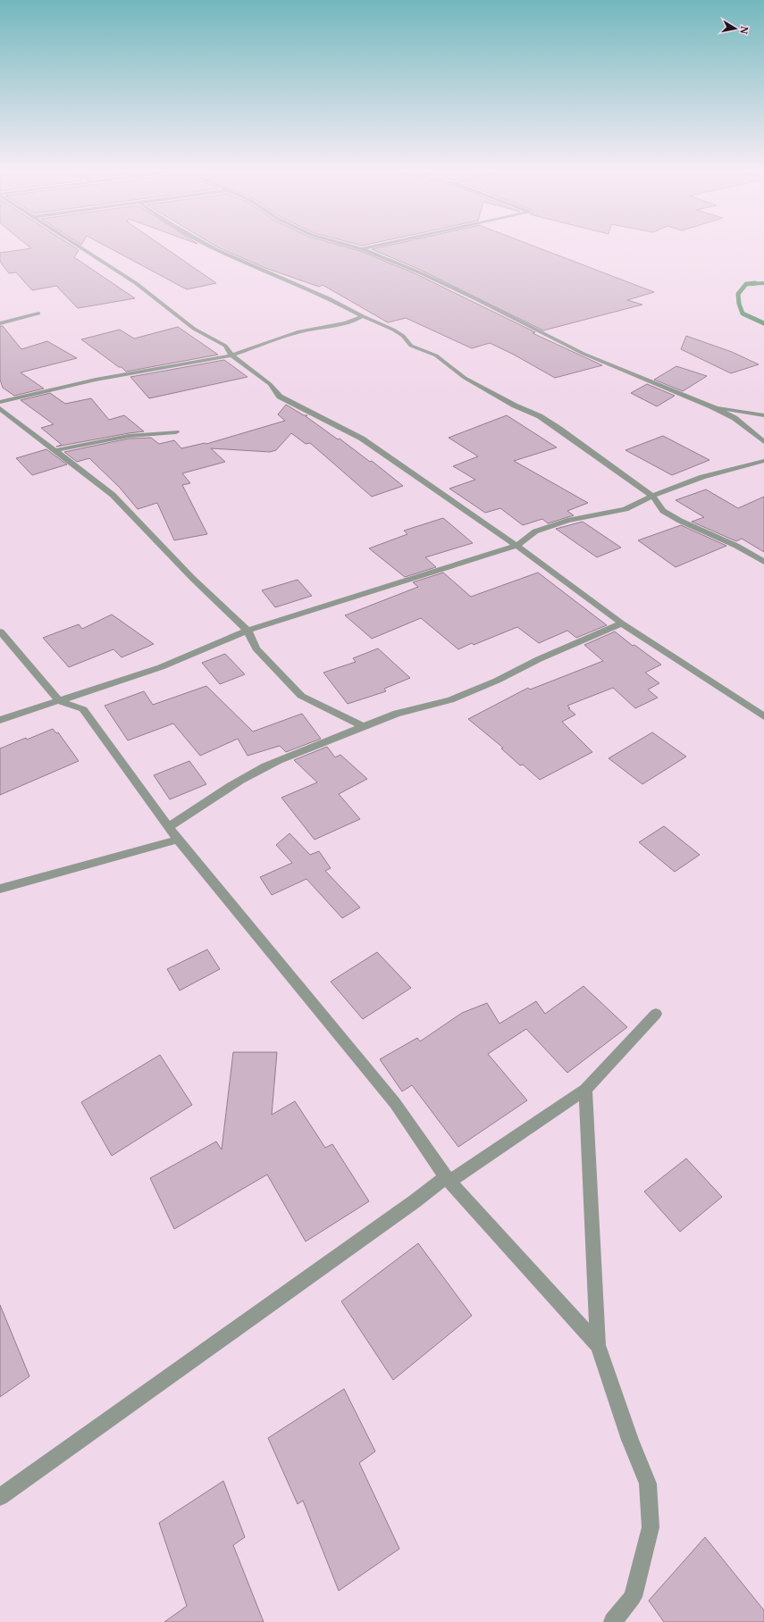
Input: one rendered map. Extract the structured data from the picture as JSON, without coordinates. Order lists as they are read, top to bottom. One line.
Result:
{"north":"right"}
